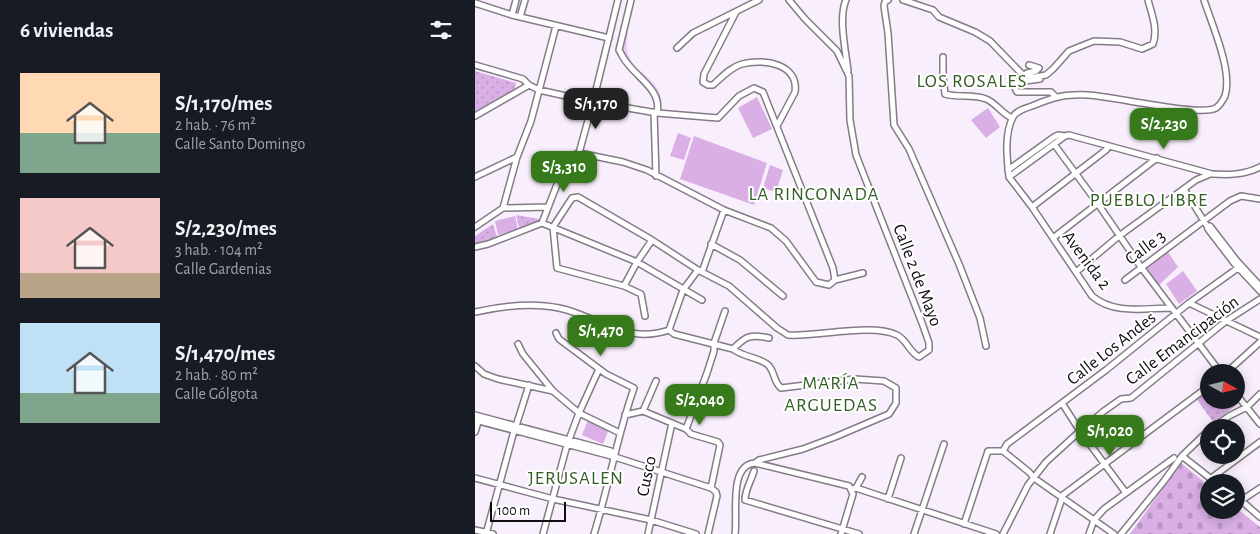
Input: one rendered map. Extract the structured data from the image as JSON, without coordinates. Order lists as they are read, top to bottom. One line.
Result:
{"streets":{"street":["Calle 3","Avenida 2","Calle 2 de Mayo","Calle Emancipación","Calle Los Andes","Cusco"]},"districts":["LOS ROSALES","LA RINCONADA","PUEBLO LIBRE","MARÍA ARGUEDAS","JERUSALEN"],"scale_bar":"100 m","north":"right","page":{"heading":"6 viviendas","list":[{"name":"S/1,170/mes","note":"2 hab. · 76 m² · Calle Santo Domingo"},{"name":"S/2,230/mes","note":"3 hab. · 104 m² · Calle Gardenias"},{"name":"S/1,470/mes","note":"2 hab. · 80 m² · Calle Gólgota"}],"price":["S/1,170","S/2,230","S/3,310","S/1,470","S/2,040","S/1,020"],"scale":"100 m"}}
